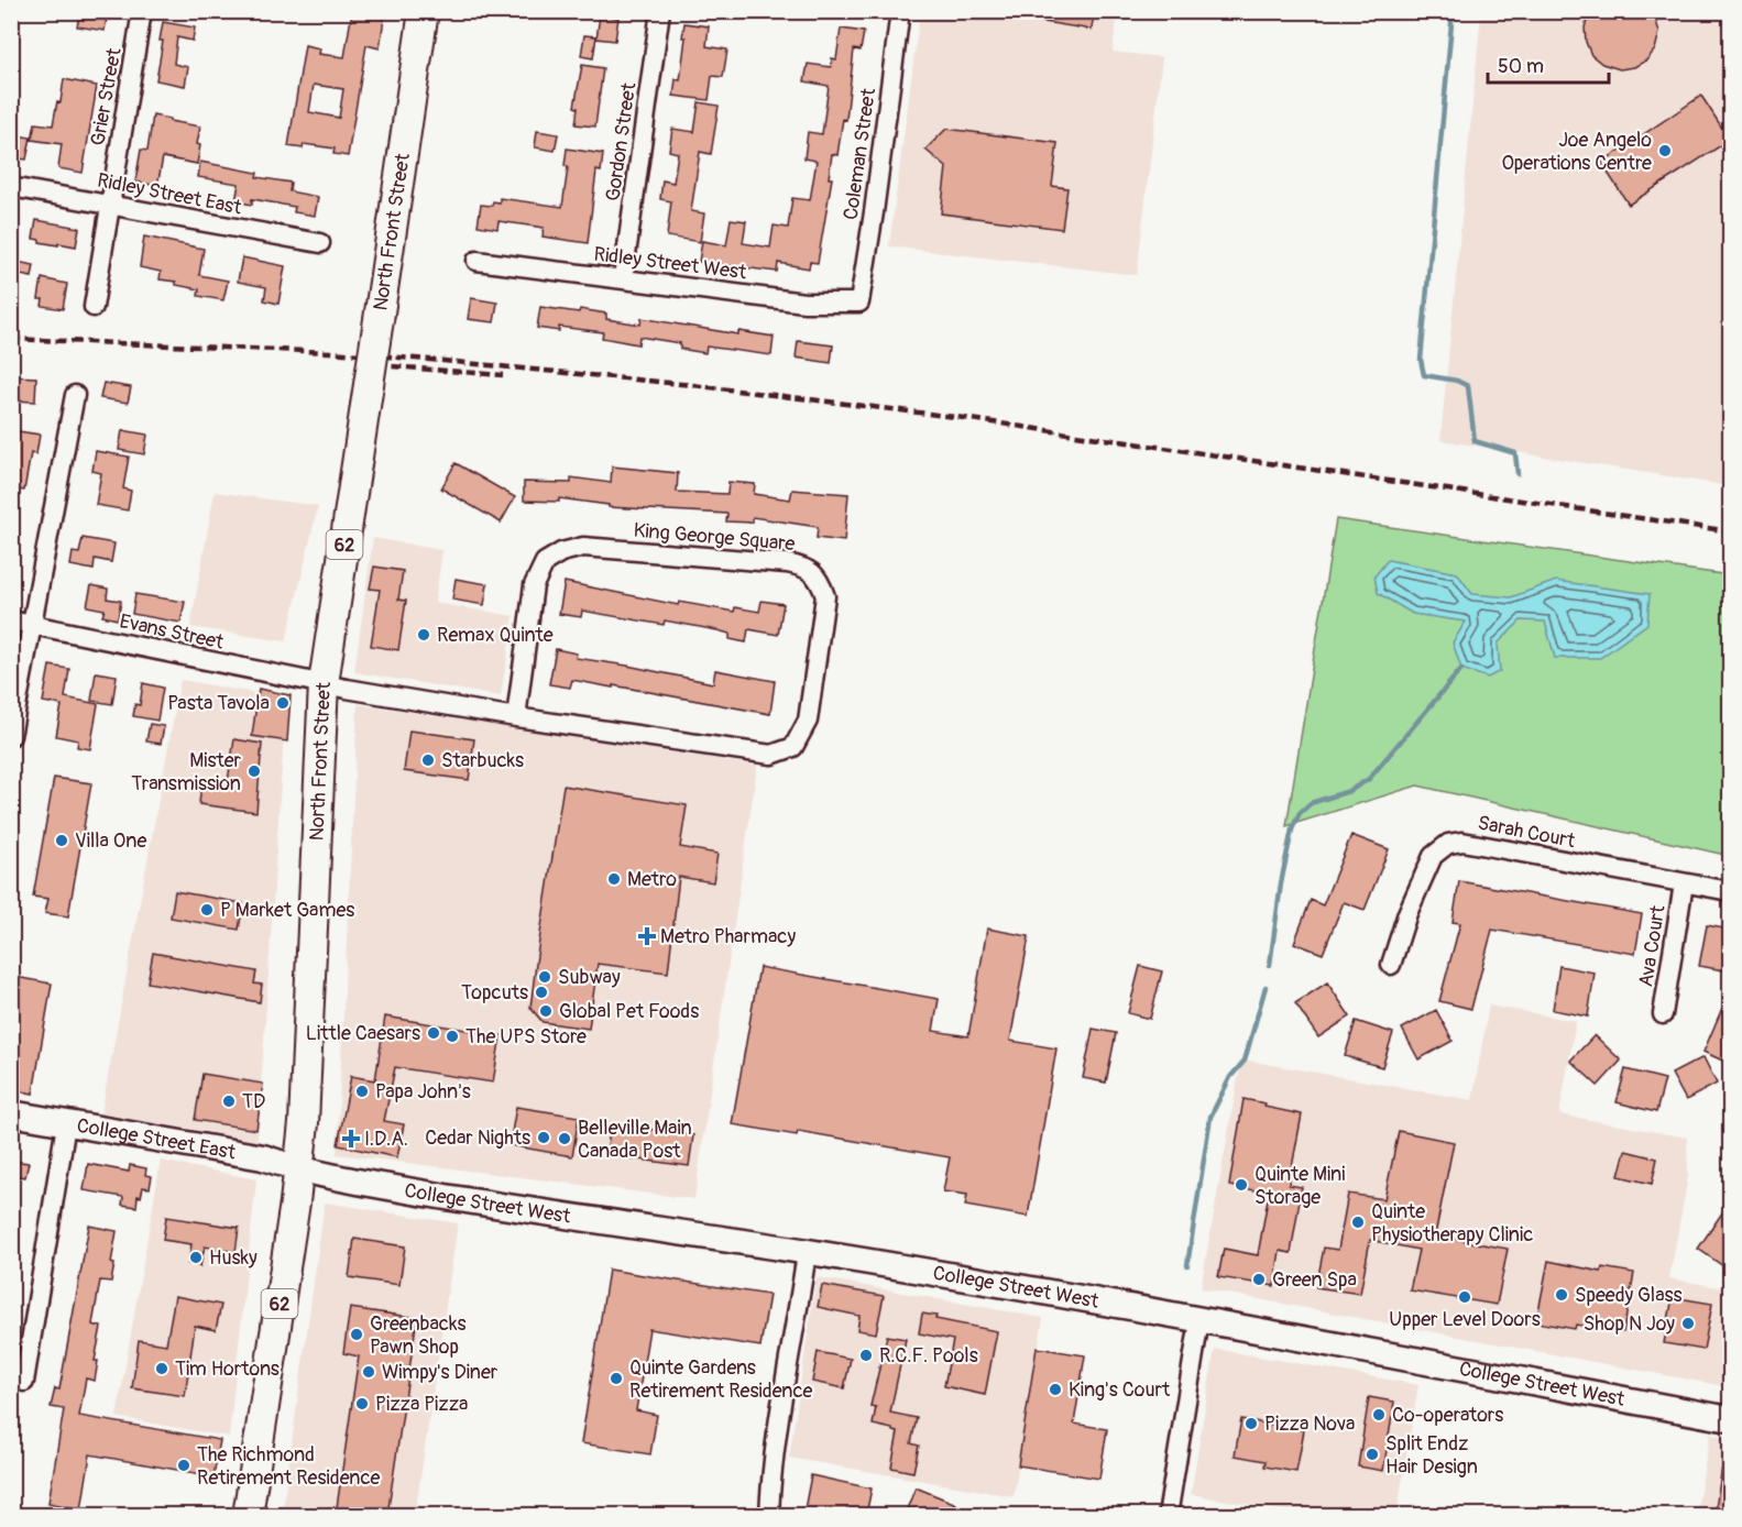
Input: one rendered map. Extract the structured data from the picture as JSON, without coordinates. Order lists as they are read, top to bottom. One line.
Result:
{"streets":{"main road":["North Front Street","62","College Street East","College Street West"],"street":["Grier Street","Gordon Street","Coleman Street","Ridley Street East","Ridley Street West","King George Square","Evans Street","Sarah Court","Ava Court"]},"crossings":[["Grier Street","Ridley Street East"],["Gordon Street","Ridley Street West"],["Coleman Street","Ridley Street West"],["North Front Street","King George Square"],["North Front Street","Evans Street"],["North Front Street","College Street East"],["North Front Street","College Street West"],["King George Square","Evans Street"],["Sarah Court","Ava Court"],["College Street East","College Street West"]],"places":{"other":["Joe Angelo Operations Centre","Remax Quinte","Pasta Tavola","Starbucks","Mister Transmission","Villa One","Metro","P Market Games","Subway","Topcuts","Global Pet Foods","Little Caesars","The UPS Store","Papa John's","TD","Cedar Nights","Belleville Main Canada Post","Quinte Mini Storage","Quinte Physiotherapy Clinic","Husky","Green Spa","Speedy Glass","Upper Level Doors","Shop N Joy","Greenbacks Pawn Shop","R.C.F. Pools","Tim Hortons","Wimpy's Diner","Quinte Gardens Retirement Residence","King's Court","Pizza Pizza","Co-operators","Pizza Nova","Split Endz Hair Design","The Richmond Retirement Residence"],"health":["Metro Pharmacy","I.D.A."]},"scale_bar":"50 m"}
